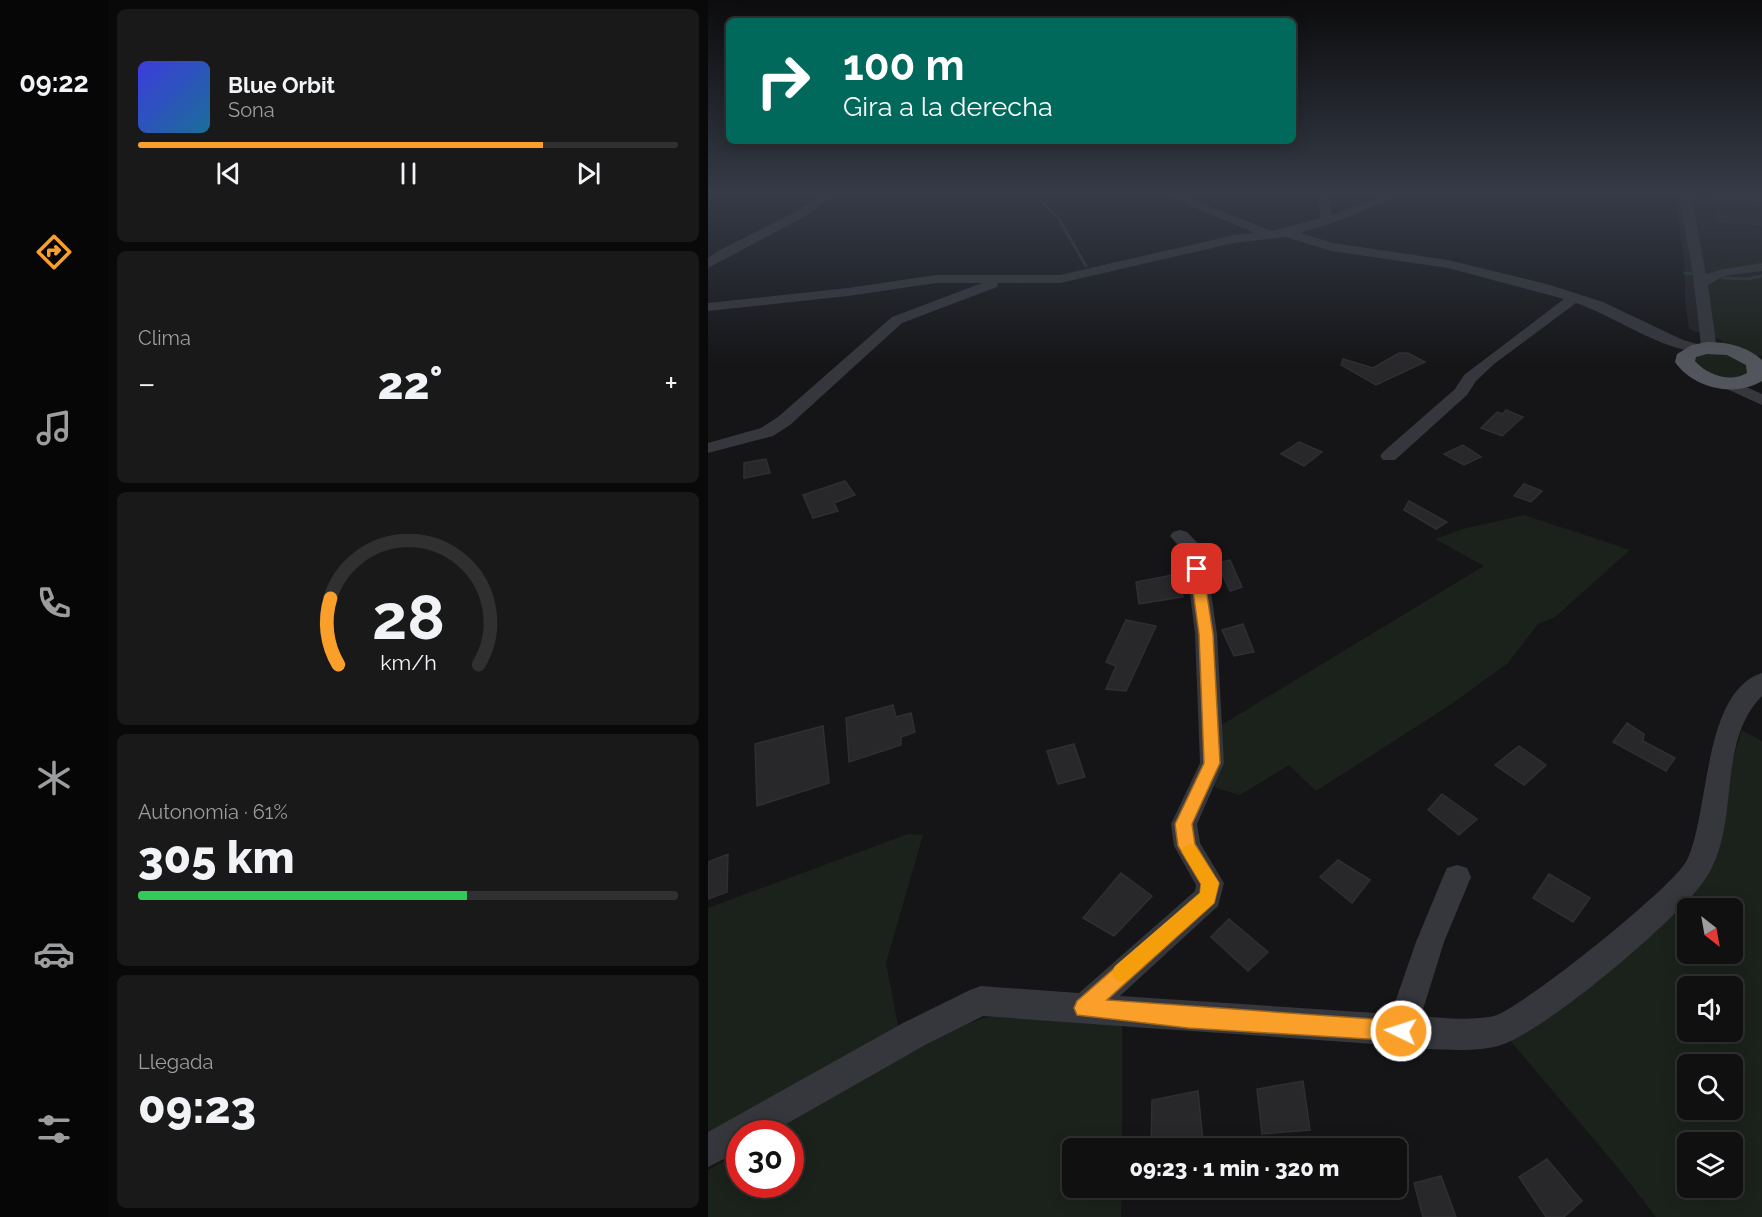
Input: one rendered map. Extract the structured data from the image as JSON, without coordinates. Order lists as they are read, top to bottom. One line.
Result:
{"north":"bottom right","page":{"tabs":"09:22","turn":["100 m","Gira a la derecha"],"song":["Blue Orbit","Sona"],"tile":["Clima",["Autonomía · 61%","305 km"],["Llegada","09:23"]],"heat":["−","22°","+"],"limit":"30","trip":"09:23 · 1 min · 320 m","gauge":["28","km/h"]}}
